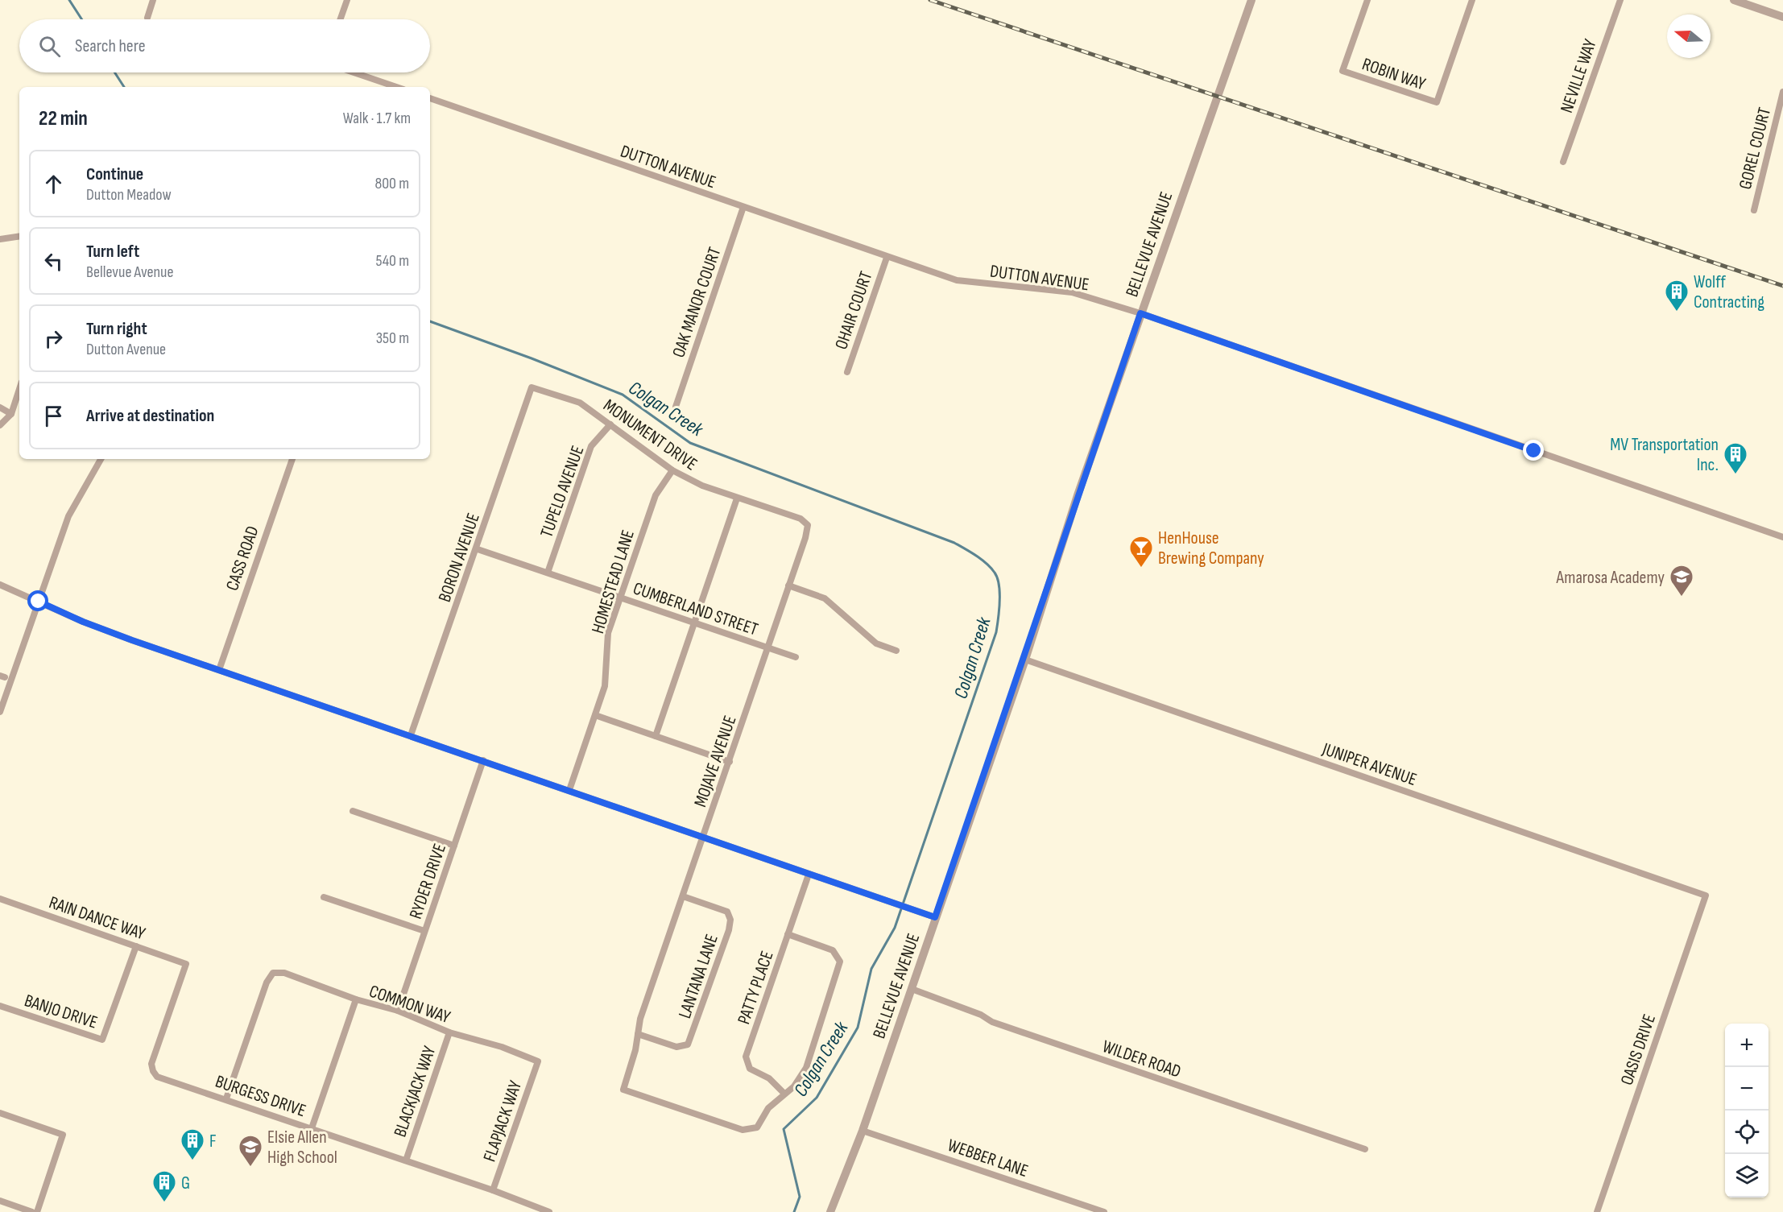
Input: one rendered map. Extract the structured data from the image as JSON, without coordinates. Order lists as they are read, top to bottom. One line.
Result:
{"streets":{"street":["ROBIN WAY","NEVILLE WAY","GOREL COURT","DUTTON AVENUE","BELLEVUE AVENUE","OAK MANOR COURT","OHAIR COURT","MONUMENT DRIVE","TUPELO AVENUE","BORON AVENUE","CASS ROAD","HOMESTEAD LANE","CUMBERLAND STREET","MOJAVE AVENUE","JUNIPER AVENUE","RYDER DRIVE","RAIN DANCE WAY","LANTANA LANE","PATTY PLACE","COMMON WAY","BANJO DRIVE","OASIS DRIVE","WILDER ROAD","BLACKJACK WAY","BURGESS DRIVE","FLAPJACK WAY","WEBBER LANE"]},"crossings":[["DUTTON AVENUE","BELLEVUE AVENUE"],["DUTTON AVENUE","OAK MANOR COURT"],["DUTTON AVENUE","OHAIR COURT"],["BELLEVUE AVENUE","JUNIPER AVENUE"],["BELLEVUE AVENUE","WILDER ROAD"],["BELLEVUE AVENUE","WEBBER LANE"],["MONUMENT DRIVE","TUPELO AVENUE"],["MONUMENT DRIVE","BORON AVENUE"],["MONUMENT DRIVE","HOMESTEAD LANE"],["MONUMENT DRIVE","MOJAVE AVENUE"],["TUPELO AVENUE","CUMBERLAND STREET"],["BORON AVENUE","CUMBERLAND STREET"],["HOMESTEAD LANE","CUMBERLAND STREET"],["CUMBERLAND STREET","MOJAVE AVENUE"],["MOJAVE AVENUE","LANTANA LANE"],["MOJAVE AVENUE","PATTY PLACE"],["JUNIPER AVENUE","OASIS DRIVE"],["RYDER DRIVE","COMMON WAY"],["RAIN DANCE WAY","BANJO DRIVE"],["RAIN DANCE WAY","BURGESS DRIVE"],["COMMON WAY","BLACKJACK WAY"],["COMMON WAY","BURGESS DRIVE"],["COMMON WAY","FLAPJACK WAY"],["BLACKJACK WAY","BURGESS DRIVE"],["BURGESS DRIVE","FLAPJACK WAY"]],"water":["Colgan Creek"],"places":{"building":["Wolff Contracting","MV Transportation Inc.","F","G"],"bar":["HenHouse Brewing Company"],"school or university":["Amarosa Academy","Elsie Allen High School"]},"north":"left","page":{"search":"Search here","heading":["22 min","Walk · 1.7 km"],"list":[["Continue","Dutton Meadow","800 m"],["Turn left","Bellevue Avenue","540 m"],["Turn right","Dutton Avenue","350 m"],"Arrive at destination"],"map_buttons":["+","−"]}}
